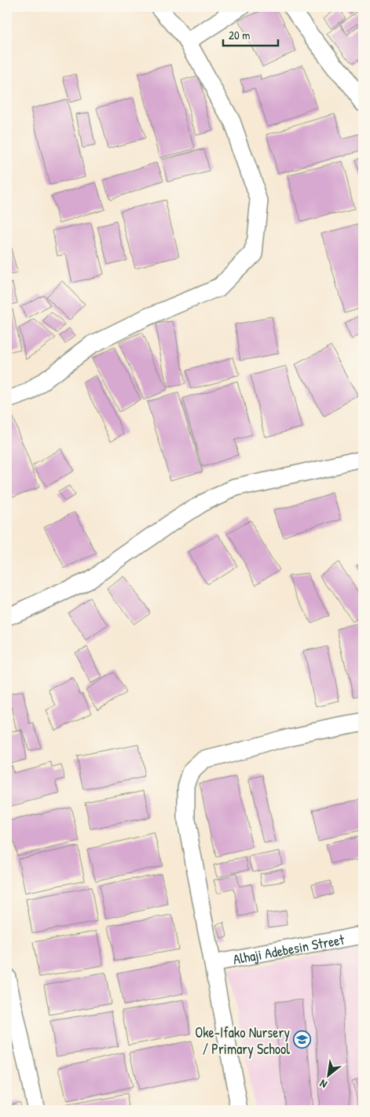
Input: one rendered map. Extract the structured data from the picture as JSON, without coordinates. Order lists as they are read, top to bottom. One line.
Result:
{"streets":{"street":["Alhaji Adebesin Street"]},"places":{"school or university":["Oke-Ifako Nursery / Primary School"]},"scale_bar":"20 m","north":"bottom left"}
